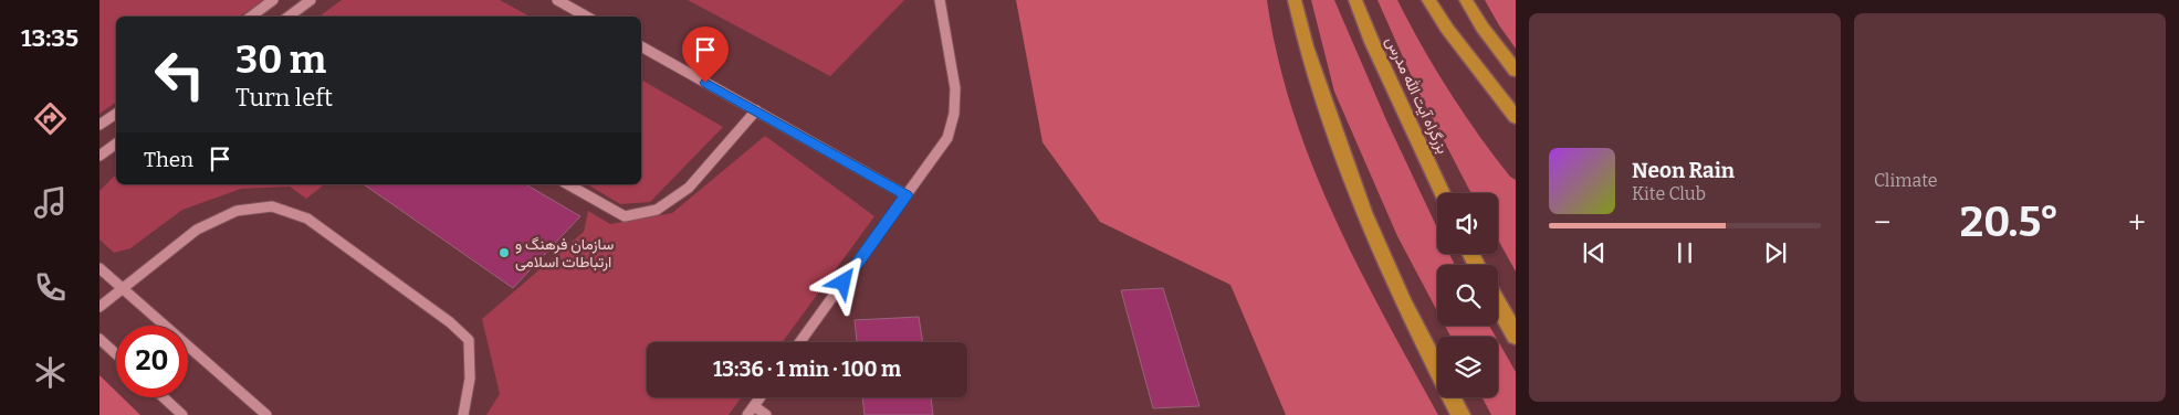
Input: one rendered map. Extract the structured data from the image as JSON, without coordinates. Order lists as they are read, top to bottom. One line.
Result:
{"streets":{"highway":["بزرگراه آیت الله مدرس"]},"places":["سازمان فرهنگ و ارتباطات اسلامی"],"page":{"tabs":"13:35","tile":"Climate","turn":["30 m","Turn left"],"then":"Then","song":["Neon Rain","Kite Club"],"heat":["−","20.5°","+"],"limit":"20","trip":"13:36 · 1 min · 100 m"}}
